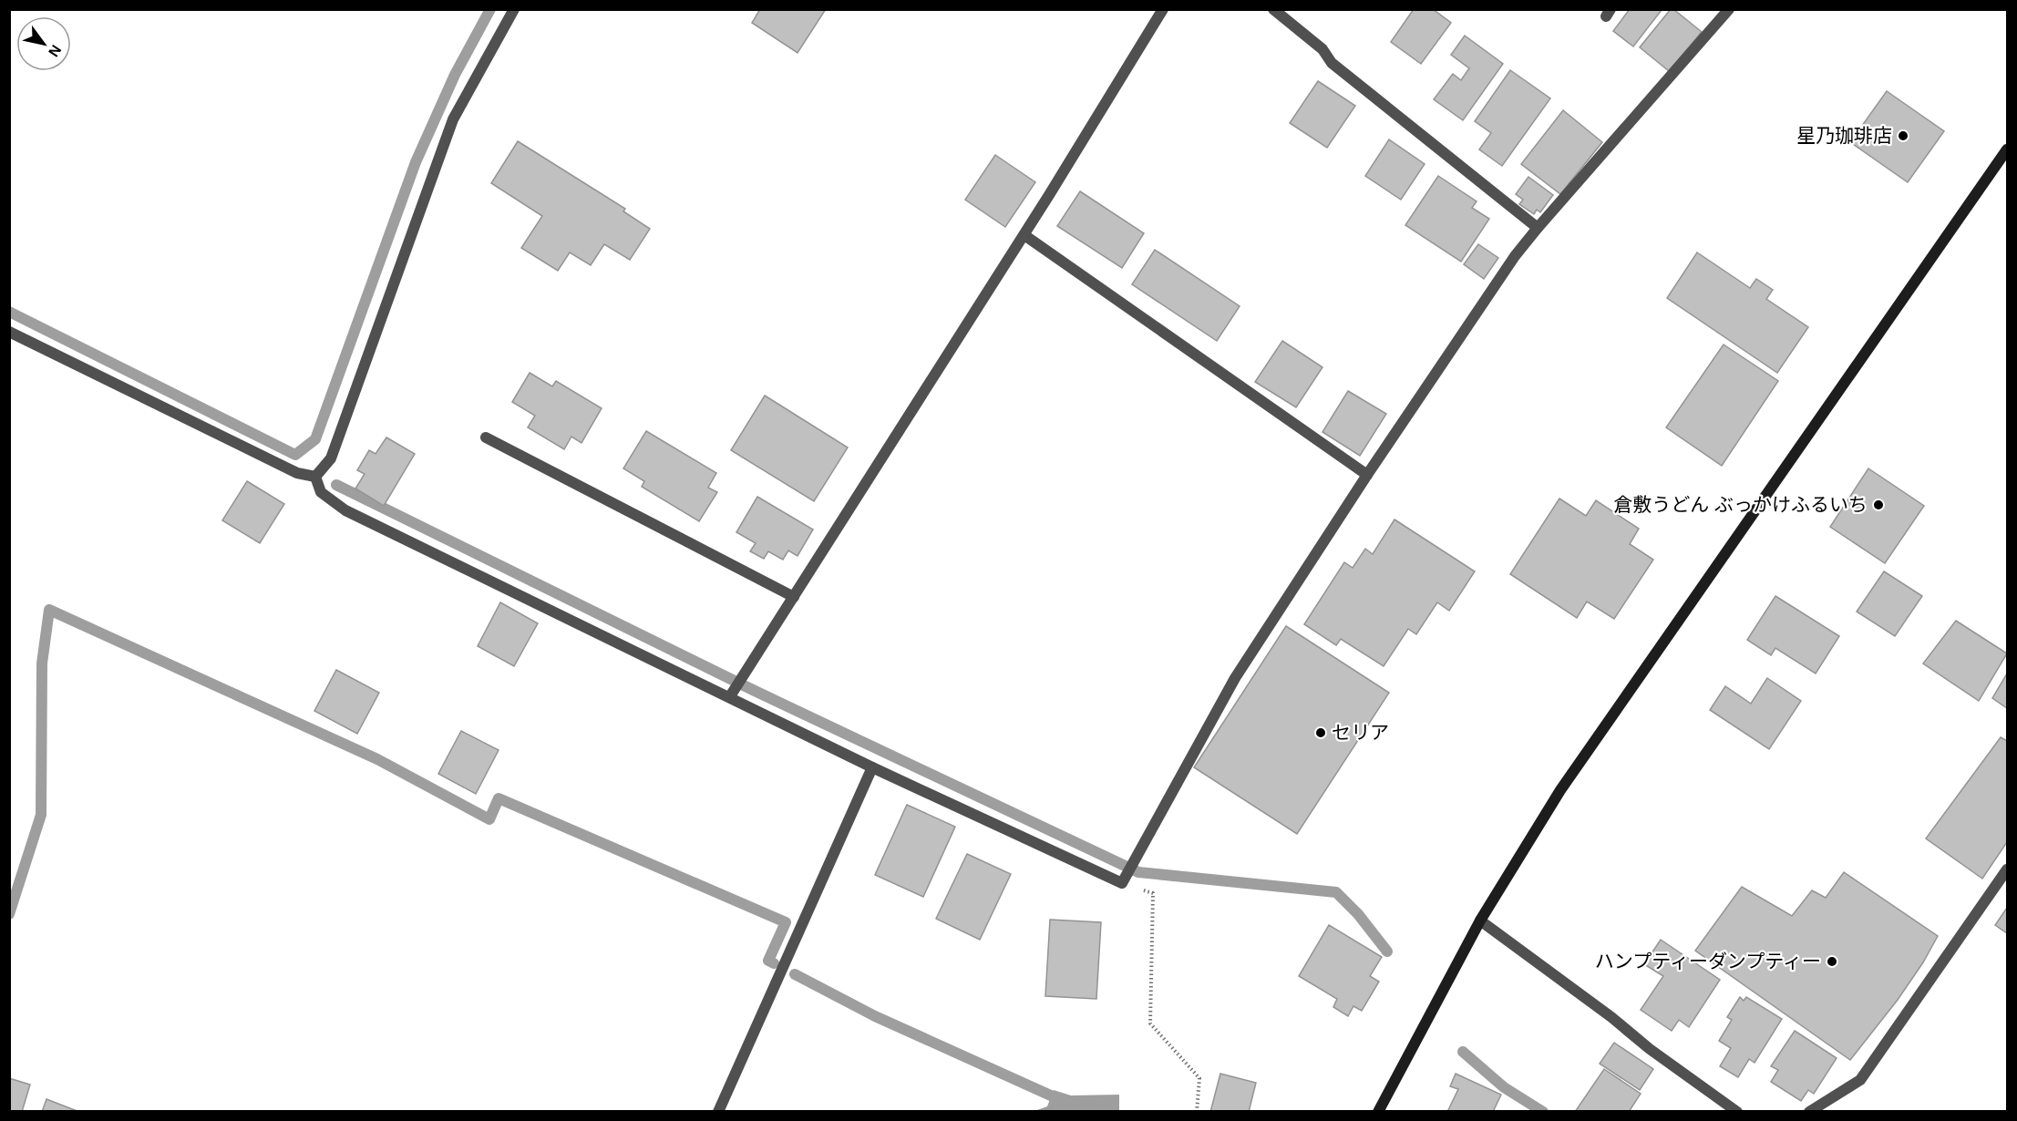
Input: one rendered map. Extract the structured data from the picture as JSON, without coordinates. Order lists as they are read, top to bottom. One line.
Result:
{"places":["星乃珈琲店","倉敷うどん ぶっかけふるいち","セリア","ハンプティーダンプティー"],"north":"bottom right"}
